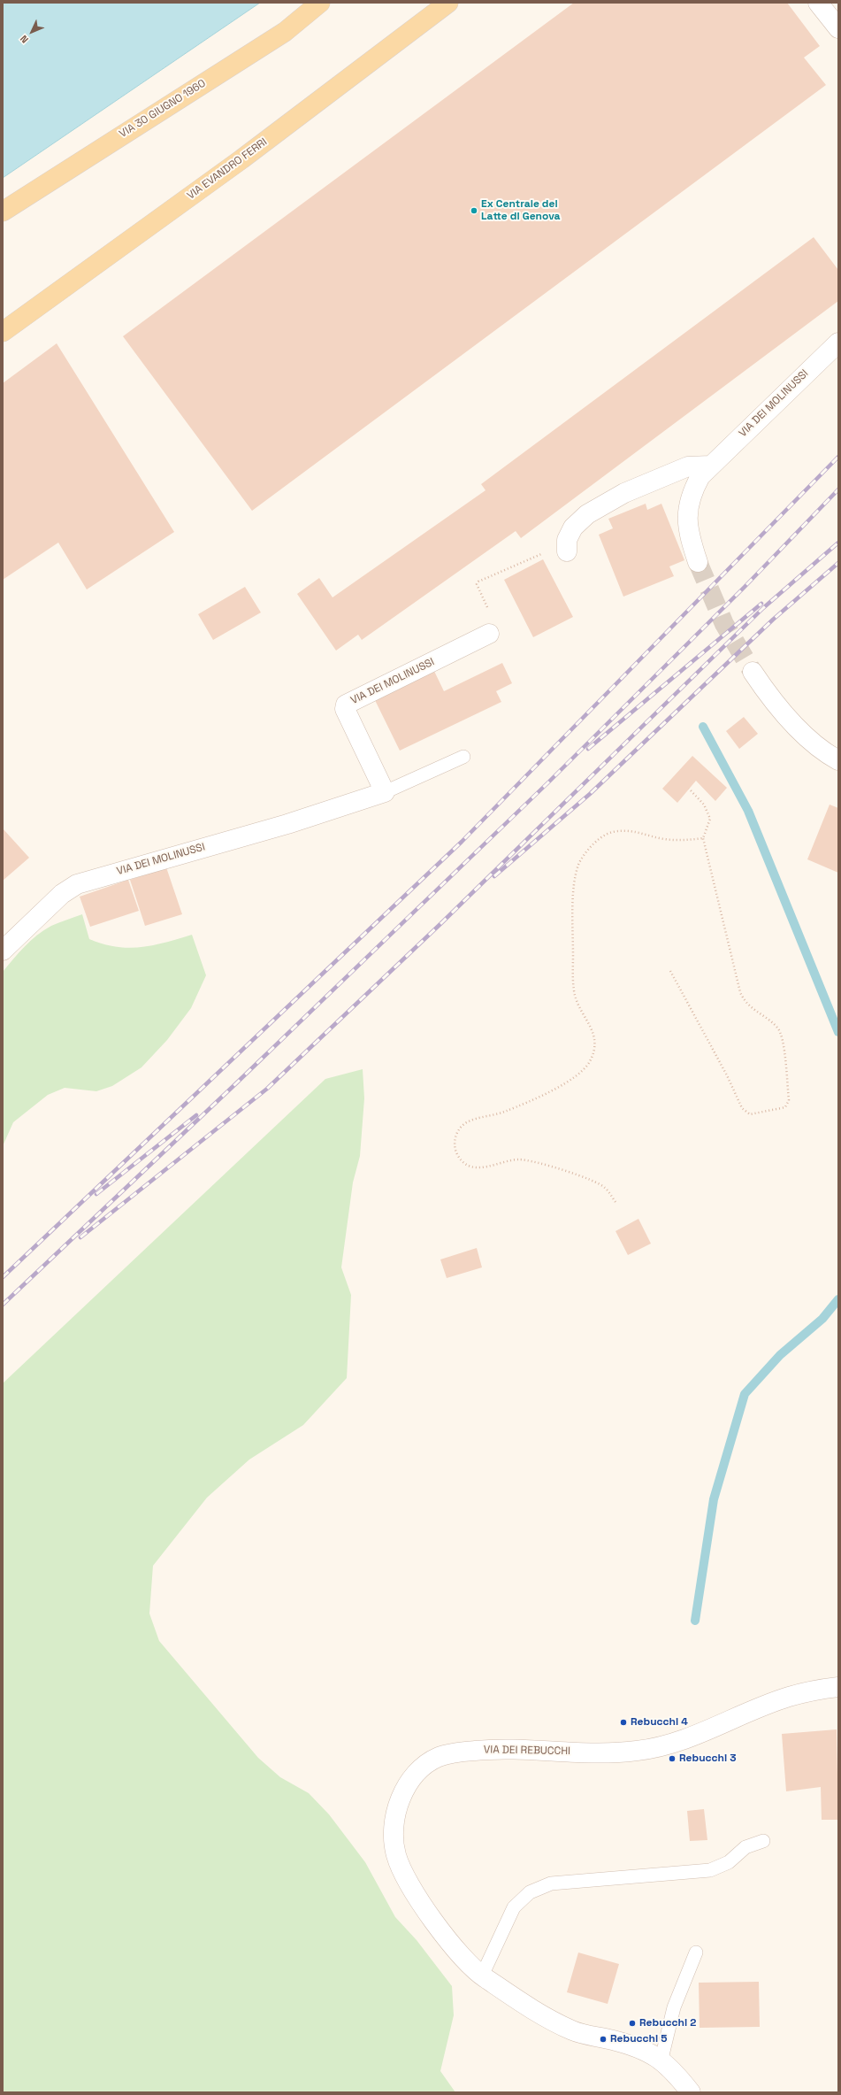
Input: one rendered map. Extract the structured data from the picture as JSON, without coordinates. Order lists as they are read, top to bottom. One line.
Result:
{"streets":{"main road":["VIA 30 GIUGNO 1960","VIA EVANDRO FERRI"],"street":["VIA DEI MOLINUSSI","VIA DEI REBUCCHI"]},"places":["Ex Centrale del Latte di Genova","Rebucchi 4","Rebucchi 3","Rebucchi 2","Rebucchi 5"],"north":"bottom left"}
